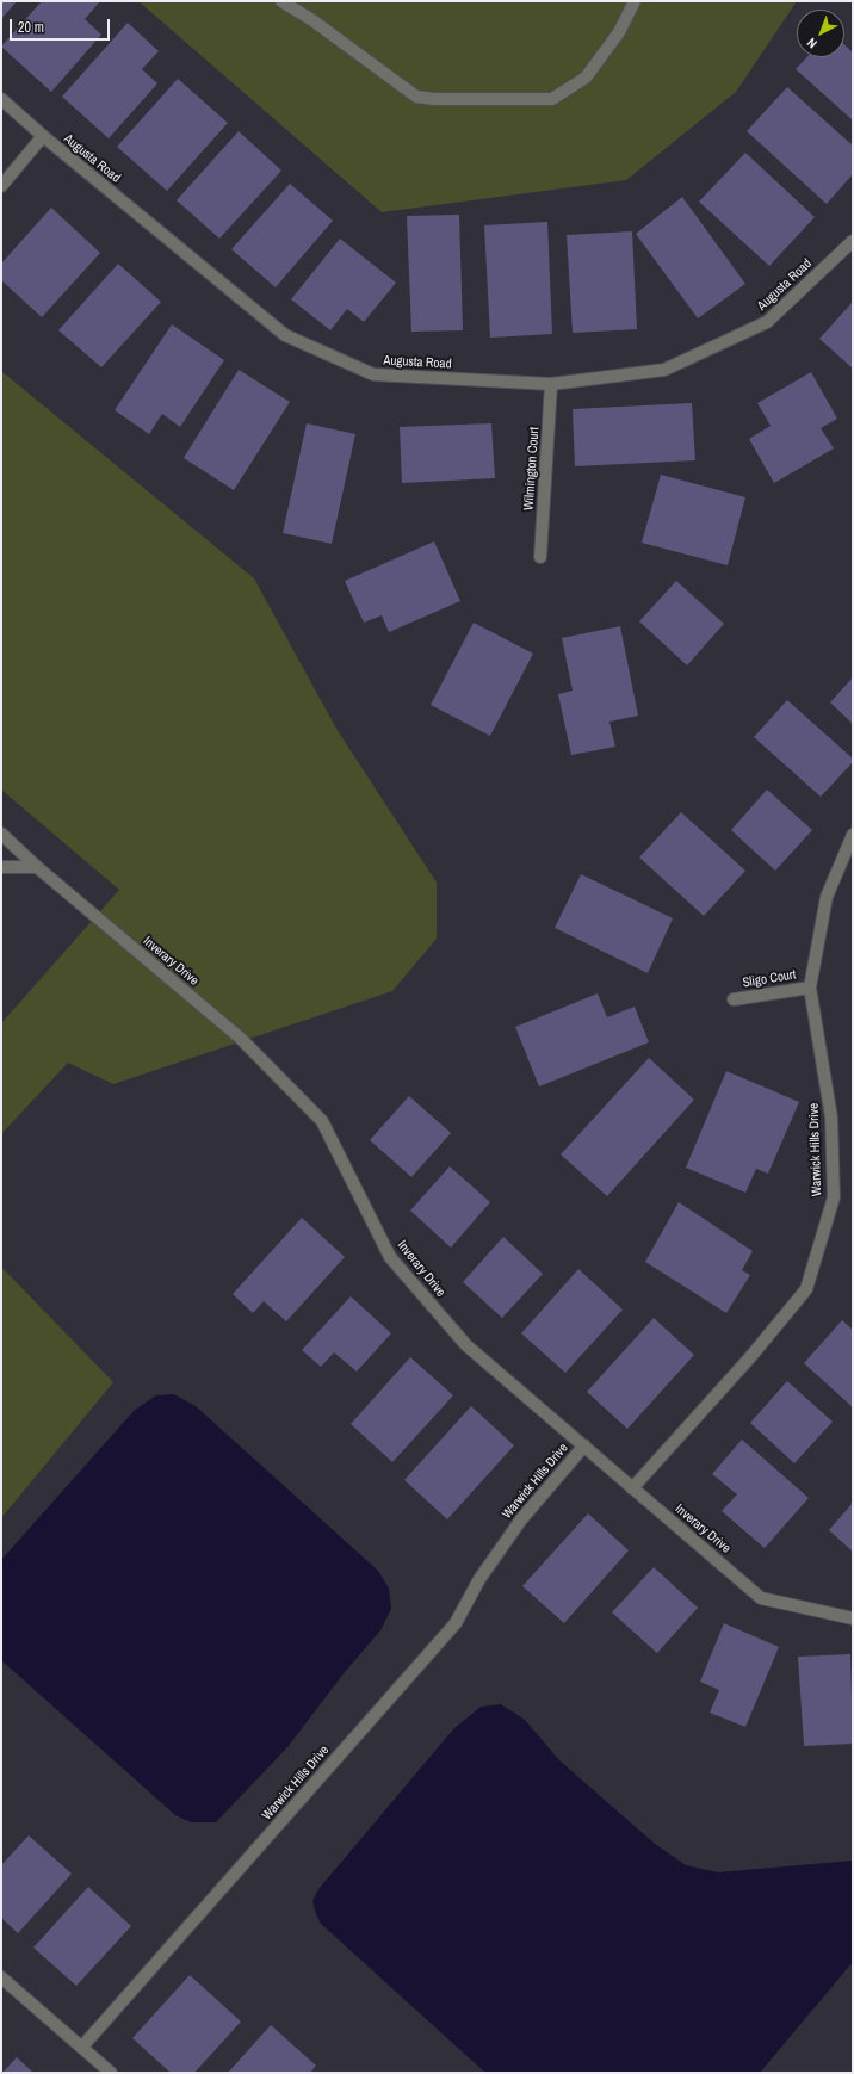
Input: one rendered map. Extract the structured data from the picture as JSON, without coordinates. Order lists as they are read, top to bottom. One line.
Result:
{"streets":{"street":["Augusta Road","Wilmington Court","Inverary Drive","Sligo Court","Warwick Hills Drive"]},"crossings":[["Augusta Road","Wilmington Court"],["Inverary Drive","Warwick Hills Drive"],["Sligo Court","Warwick Hills Drive"]],"scale_bar":"20 m","north":"bottom left"}
